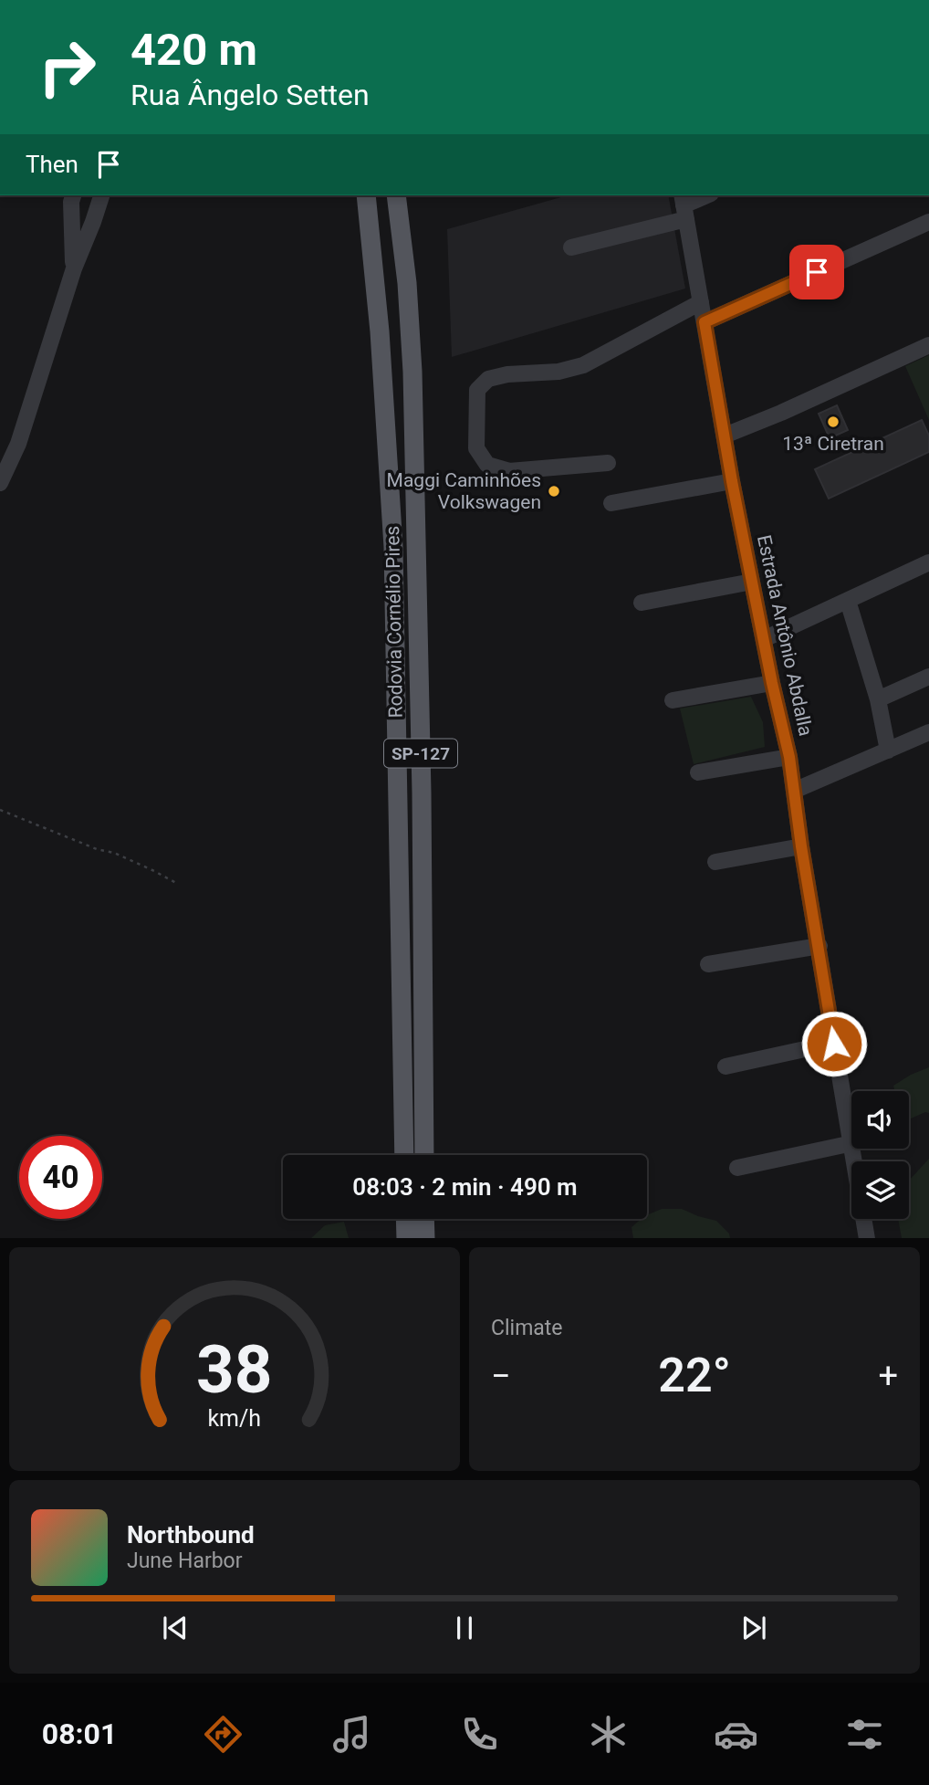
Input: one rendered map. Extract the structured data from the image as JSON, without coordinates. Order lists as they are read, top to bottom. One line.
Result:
{"streets":{"main road":["Rodovia Cornélio Pires","SP-127"],"street":["Estrada Antônio Abdalla"]},"places":["13ª Ciretran","Maggi Caminhões Volkswagen"],"page":{"turn":["420 m","Rua Ângelo Setten"],"then":"Then","limit":"40","trip":"08:03 · 2 min · 490 m","tile":"Climate","heat":["−","22°","+"],"song":["Northbound","June Harbor"],"tabs":"08:01","gauge":["38","km/h"]}}
